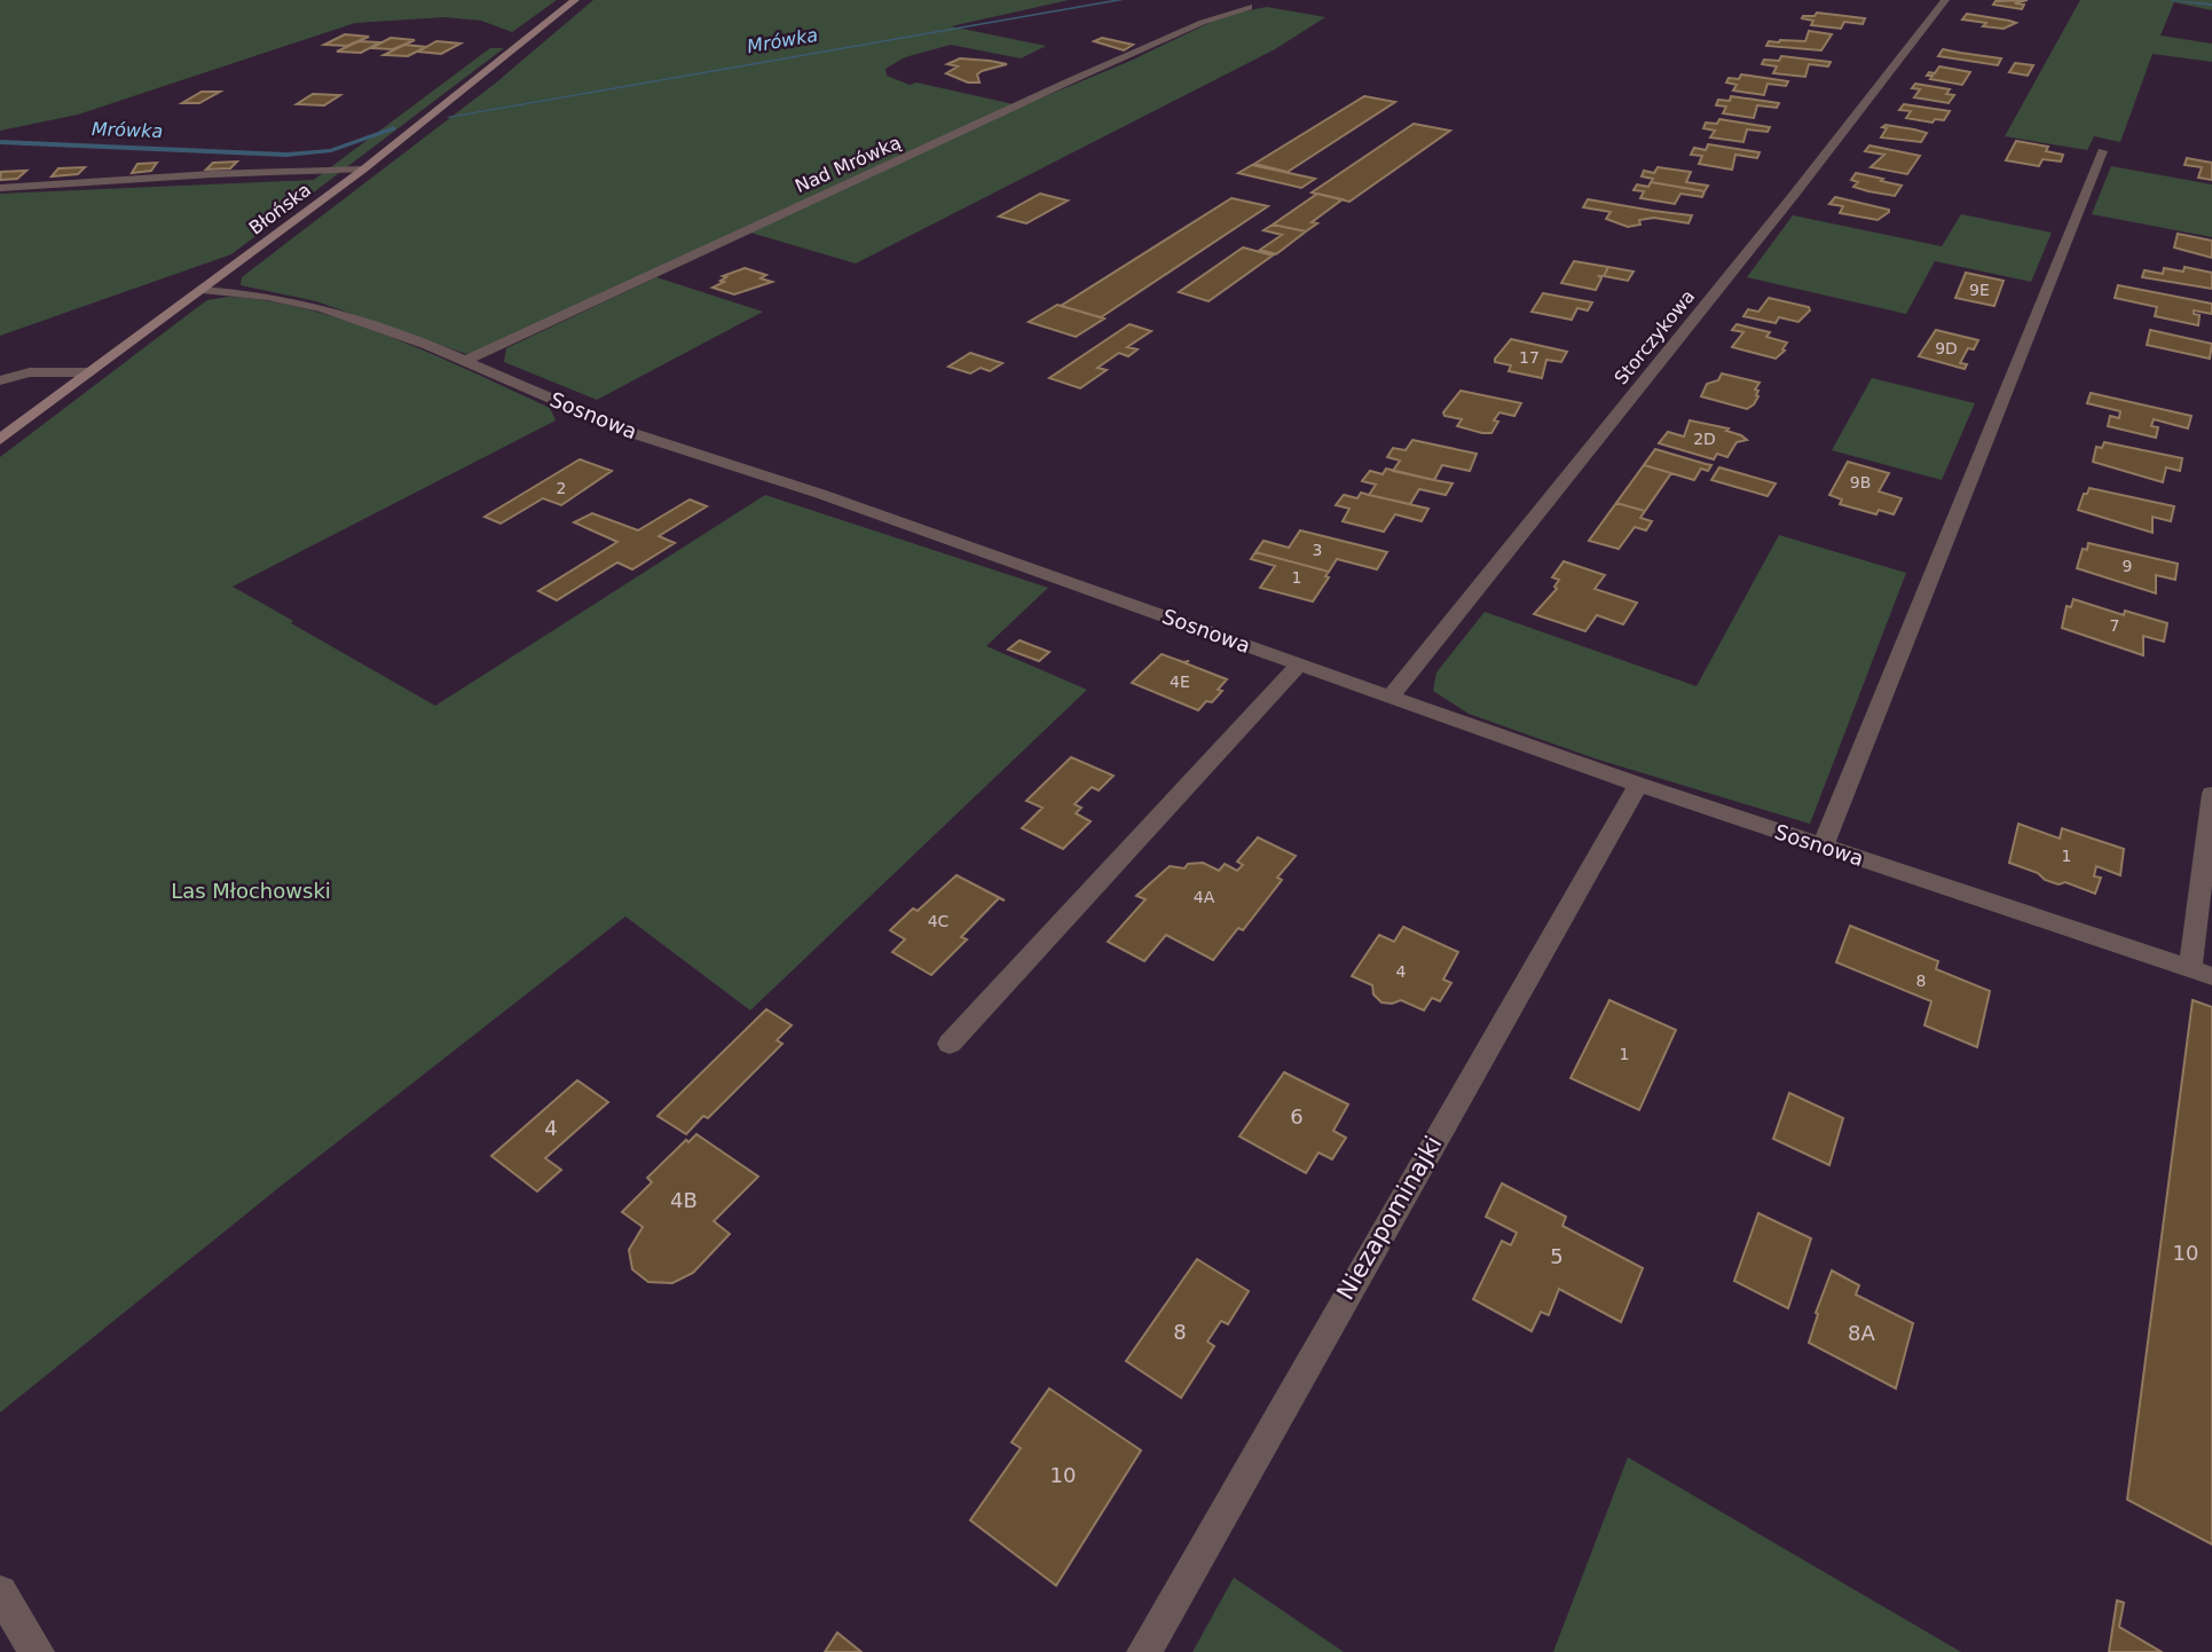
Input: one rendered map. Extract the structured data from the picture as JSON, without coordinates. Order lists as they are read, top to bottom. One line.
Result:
{"streets":{"main road":["Błońska"],"street":["Nad Mrówką","Storczykowa","Sosnowa","Niezapominajki"]},"crossings":[["Nad Mrówką","Sosnowa"],["Błońska","Sosnowa"],["Storczykowa","Sosnowa"],["Sosnowa","Niezapominajki"]],"water":["Mrówka"],"parks":["Las Młochowski"],"house_numbers":["9E","9D","17","2D","9B","2","3","9","1","7","4E","1","4A","4C","4","8","1","6","4","4B","10","5","8","8A","10"]}
